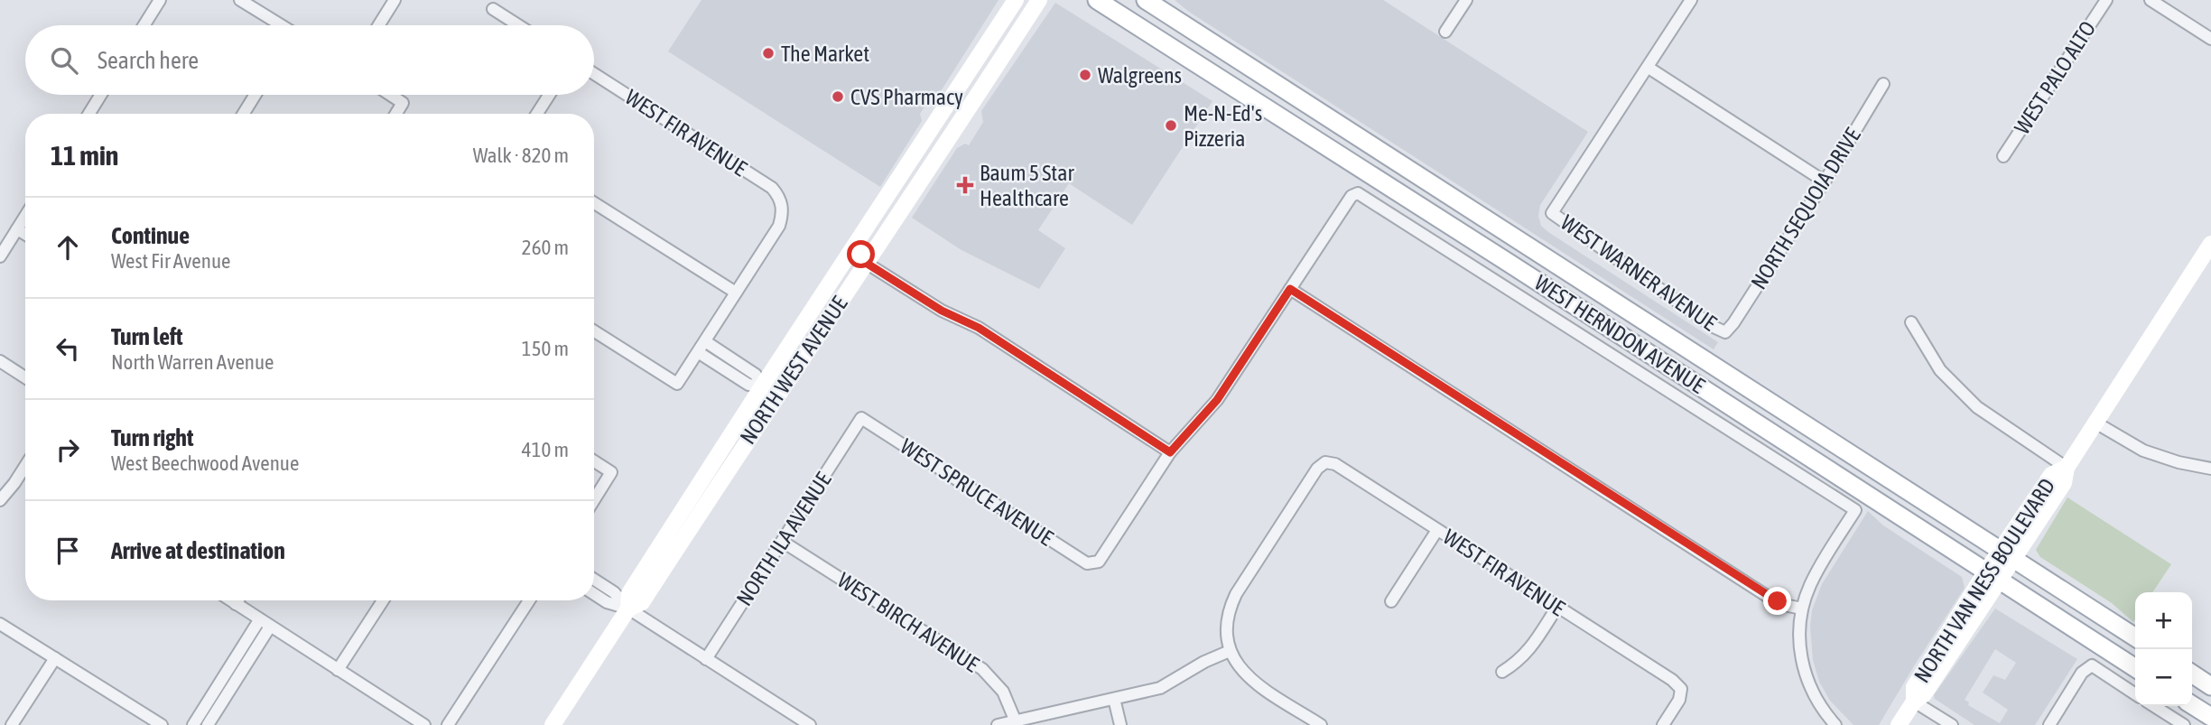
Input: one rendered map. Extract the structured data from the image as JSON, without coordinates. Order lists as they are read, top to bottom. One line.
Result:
{"streets":{"main road":["WEST HERNDON AVENUE"],"street":["WEST PALO ALTO","WEST FIR AVENUE","NORTH SEQUOIA DRIVE","WEST WARNER AVENUE","NORTH WEST AVENUE","WEST SPRUCE AVENUE","NORTH ILA AVENUE","NORTH VAN NESS BOULEVARD","WEST BIRCH AVENUE"]},"crossings":[["NORTH SEQUOIA DRIVE","WEST WARNER AVENUE"],["WEST HERNDON AVENUE","NORTH VAN NESS BOULEVARD"],["WEST SPRUCE AVENUE","NORTH ILA AVENUE"],["NORTH ILA AVENUE","WEST BIRCH AVENUE"]],"places":{"other":["The Market","Walgreens","CVS Pharmacy","Me-N-Ed's Pizzeria"],"health":["Baum 5 Star Healthcare"]},"page":{"search":"Search here","heading":["11 min","Walk · 820 m"],"list":[["Continue","West Fir Avenue","260 m"],["Turn left","North Warren Avenue","150 m"],["Turn right","West Beechwood Avenue","410 m"],"Arrive at destination"],"map_buttons":["+","−"]}}
